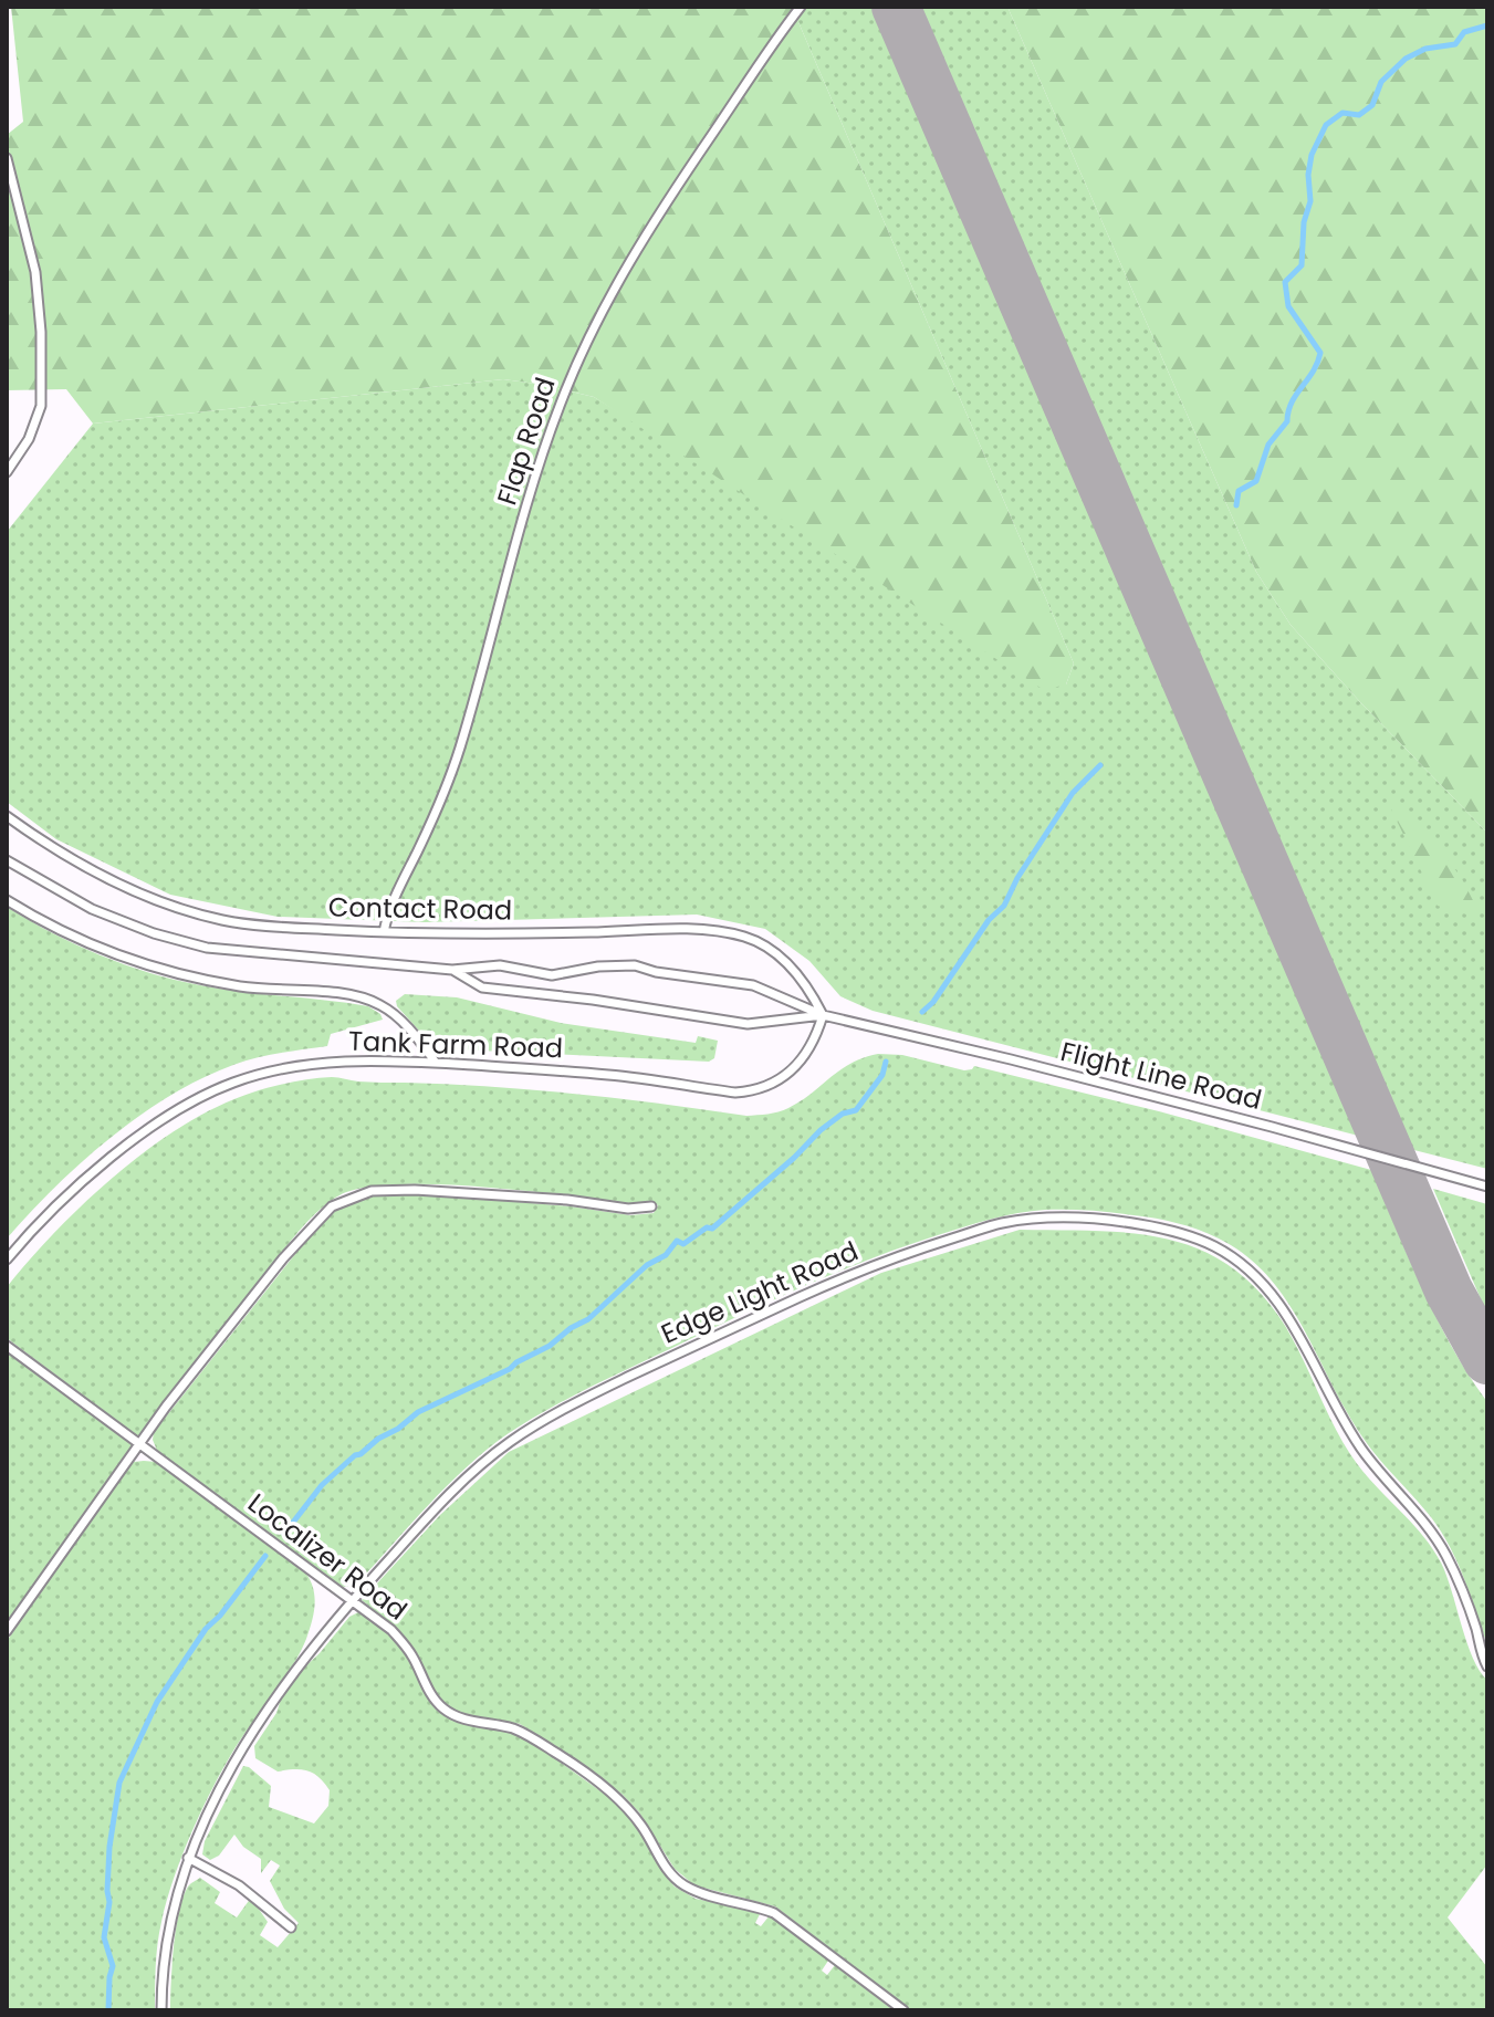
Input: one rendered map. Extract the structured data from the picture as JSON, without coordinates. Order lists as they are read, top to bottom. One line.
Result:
{"streets":{"lane":["Flap Road","Contact Road","Tank Farm Road","Flight Line Road","Edge Light Road","Localizer Road"]},"crossings":[["Flap Road","Contact Road"],["Contact Road","Tank Farm Road"],["Contact Road","Flight Line Road"],["Tank Farm Road","Flight Line Road"],["Edge Light Road","Localizer Road"]]}
